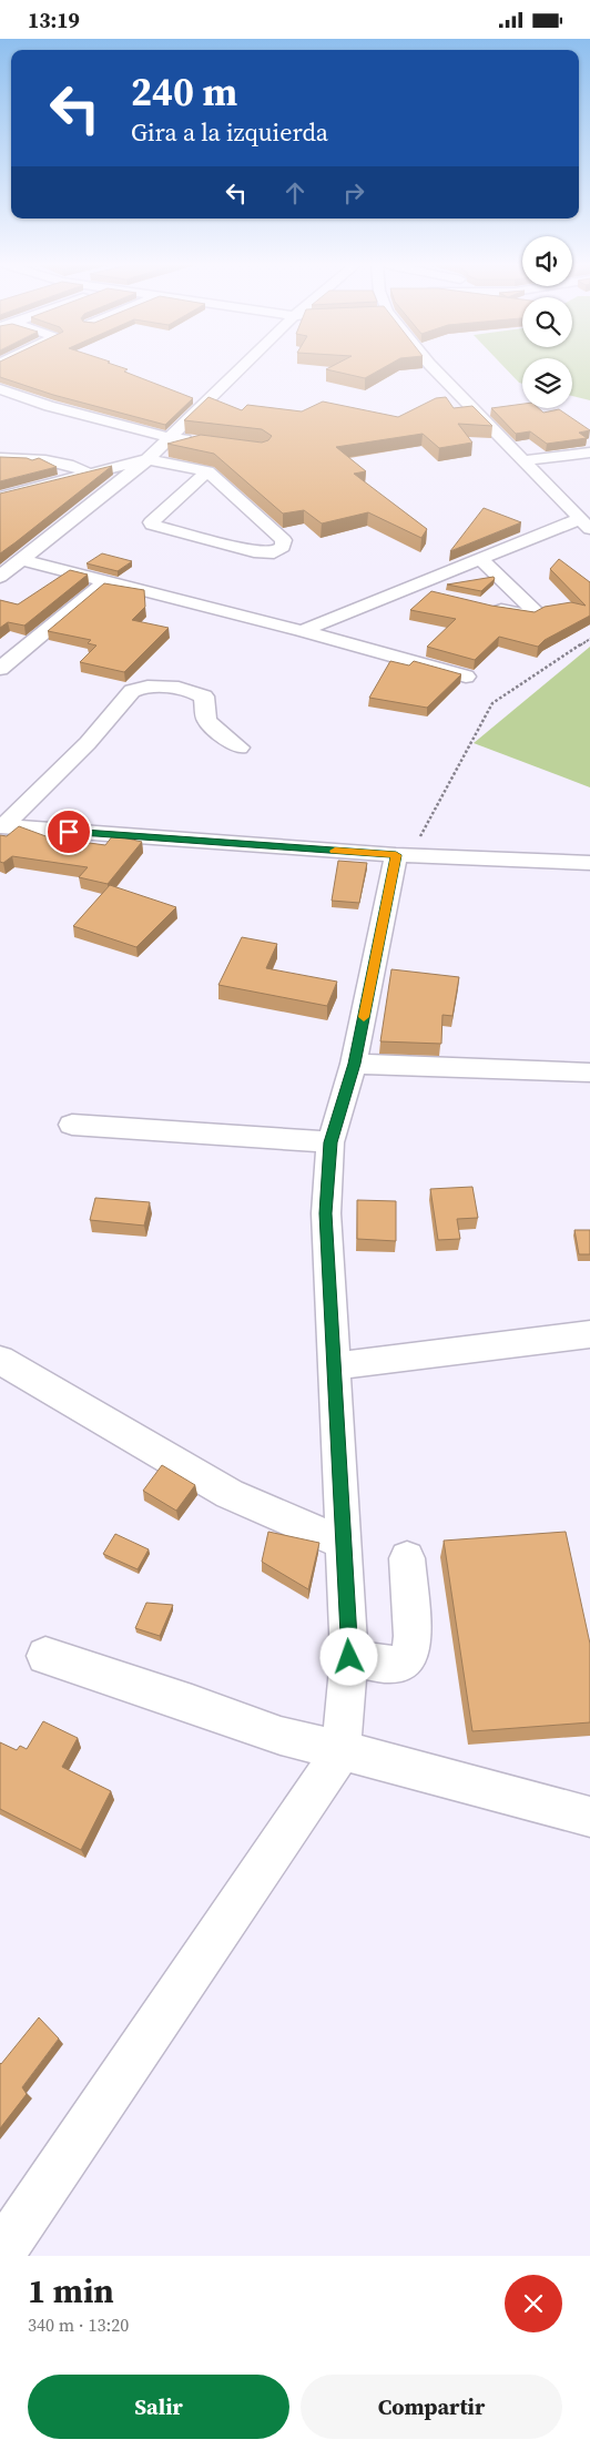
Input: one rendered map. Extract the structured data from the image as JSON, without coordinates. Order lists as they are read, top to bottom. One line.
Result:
{"page":{"status":"13:19","turn":["240 m","Gira a la izquierda"],"heading":["1 min","340 m · 13:20"],"buttons":["Salir","Compartir"]}}
